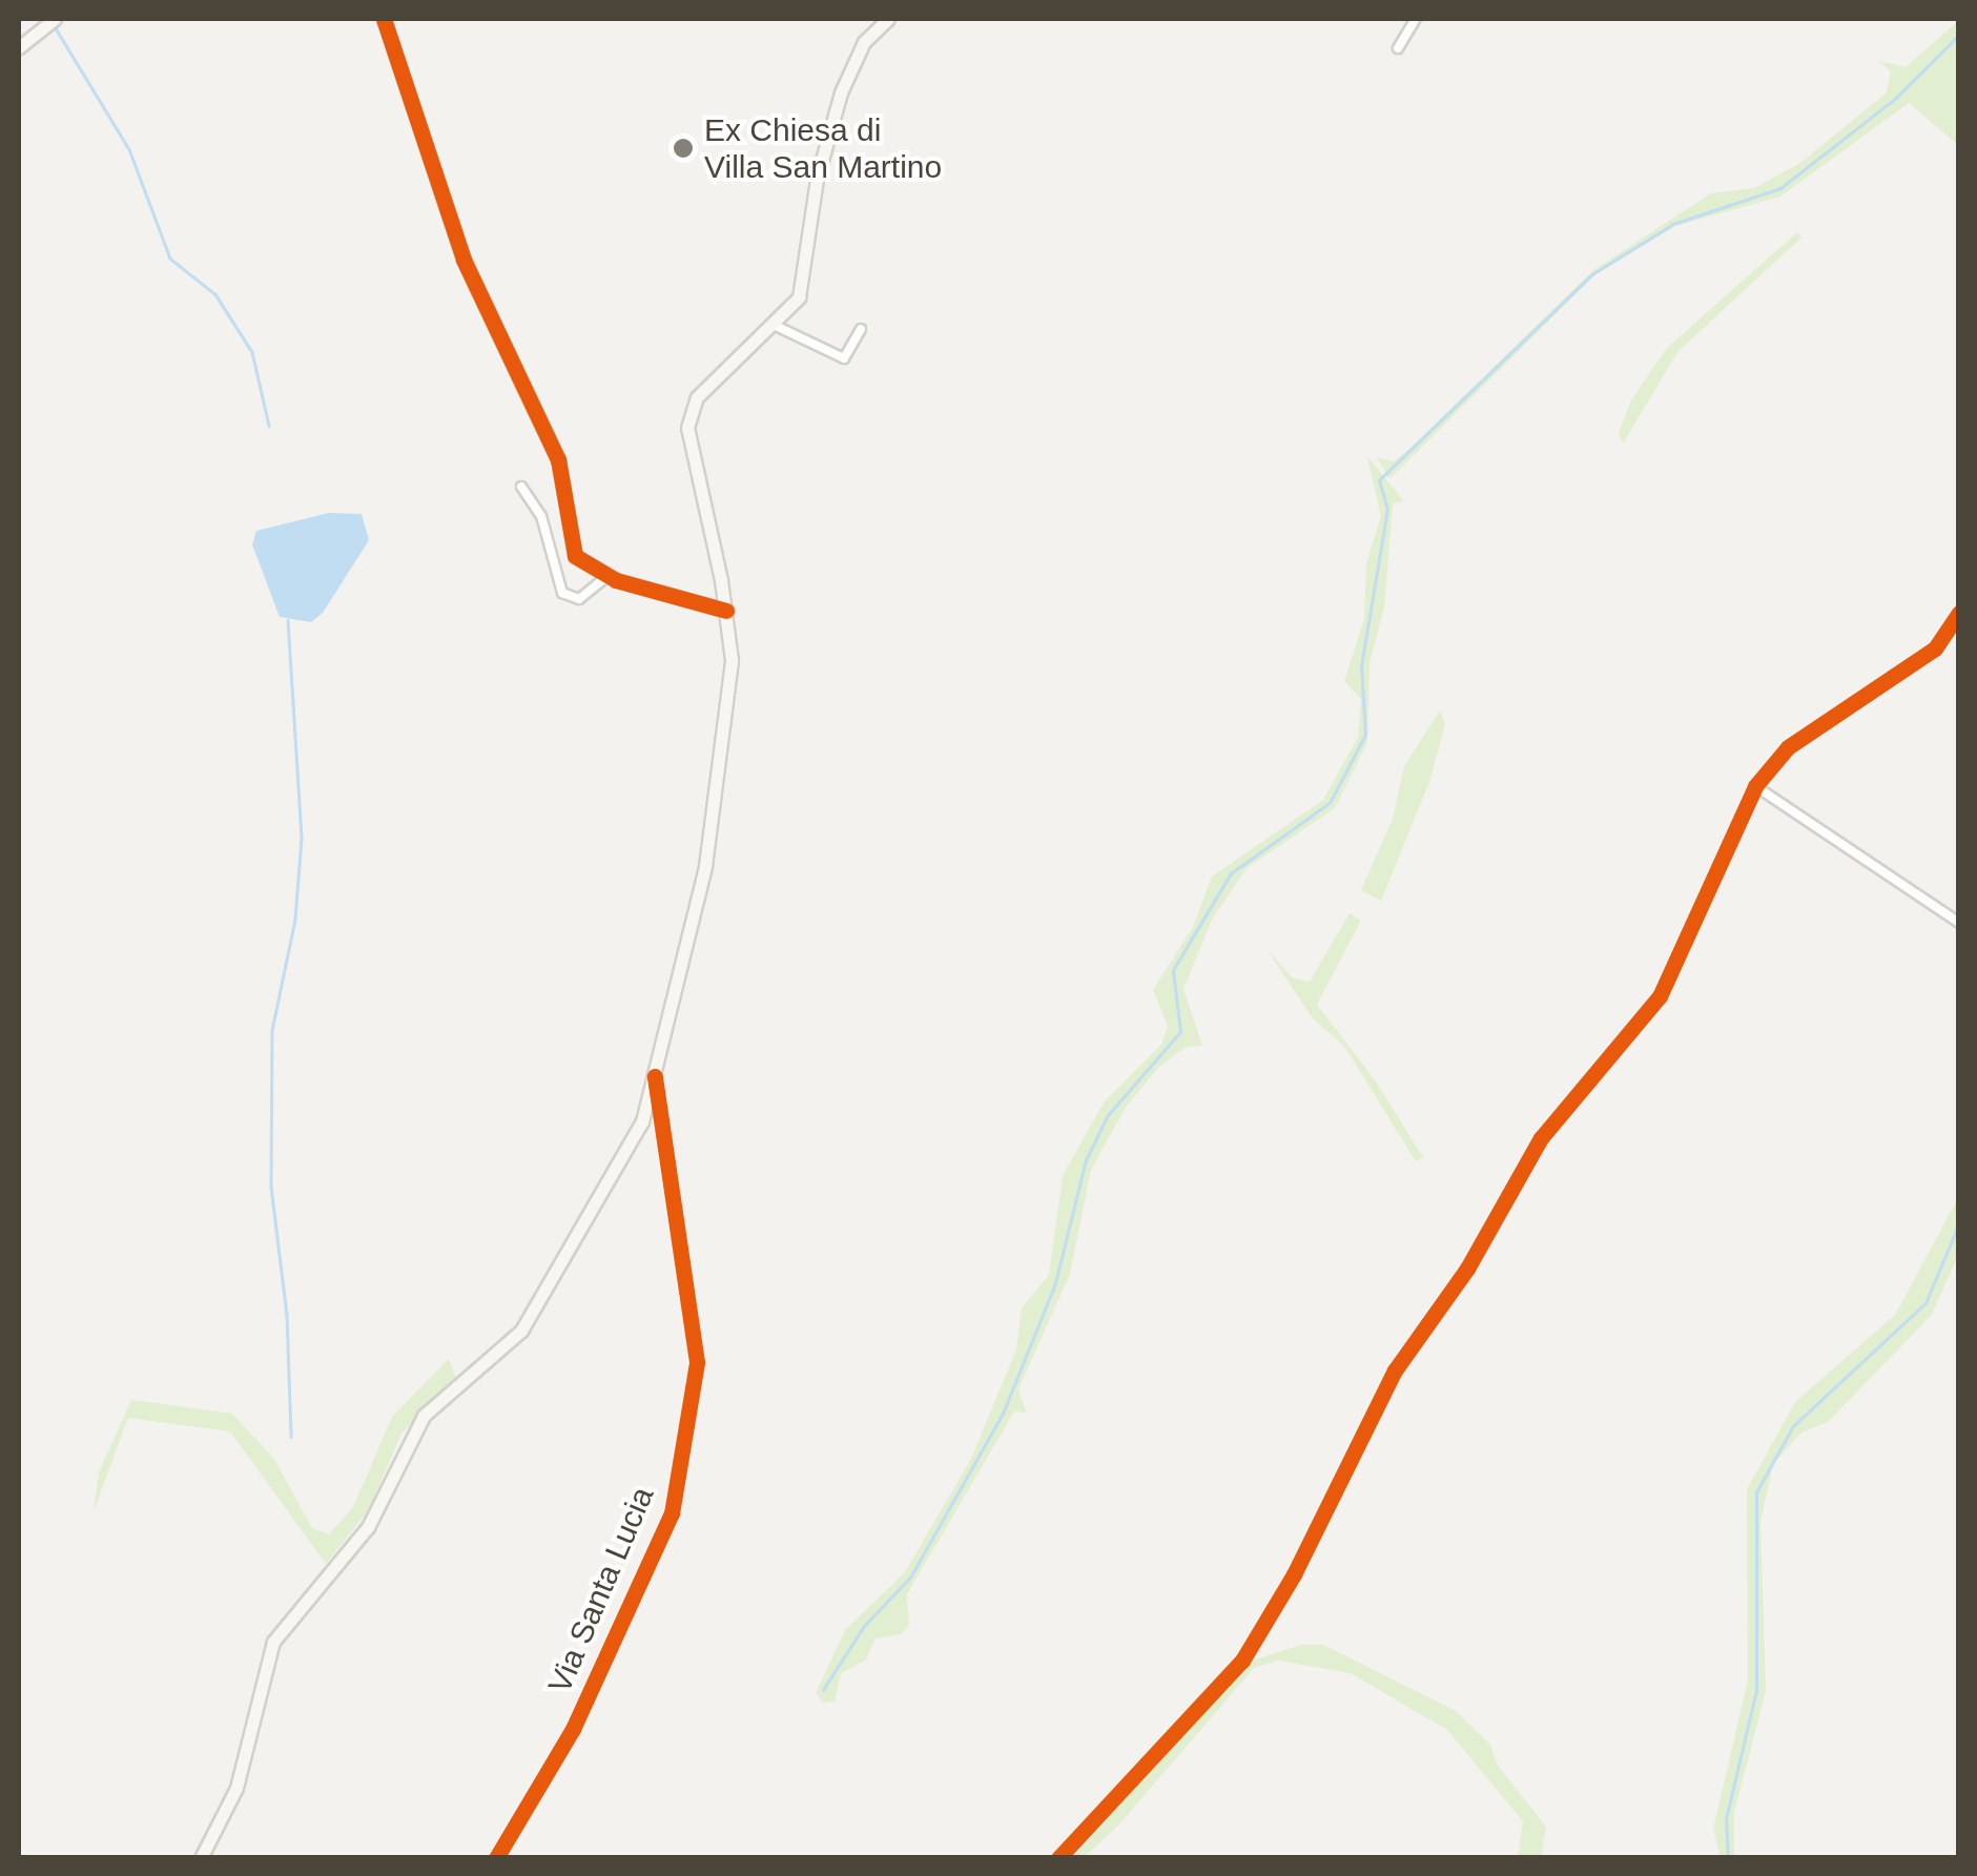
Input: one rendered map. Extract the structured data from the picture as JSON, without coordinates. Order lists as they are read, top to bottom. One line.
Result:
{"streets":{"street":["Via Santa Lucia"]},"places":["Ex Chiesa di Villa San Martino"]}
